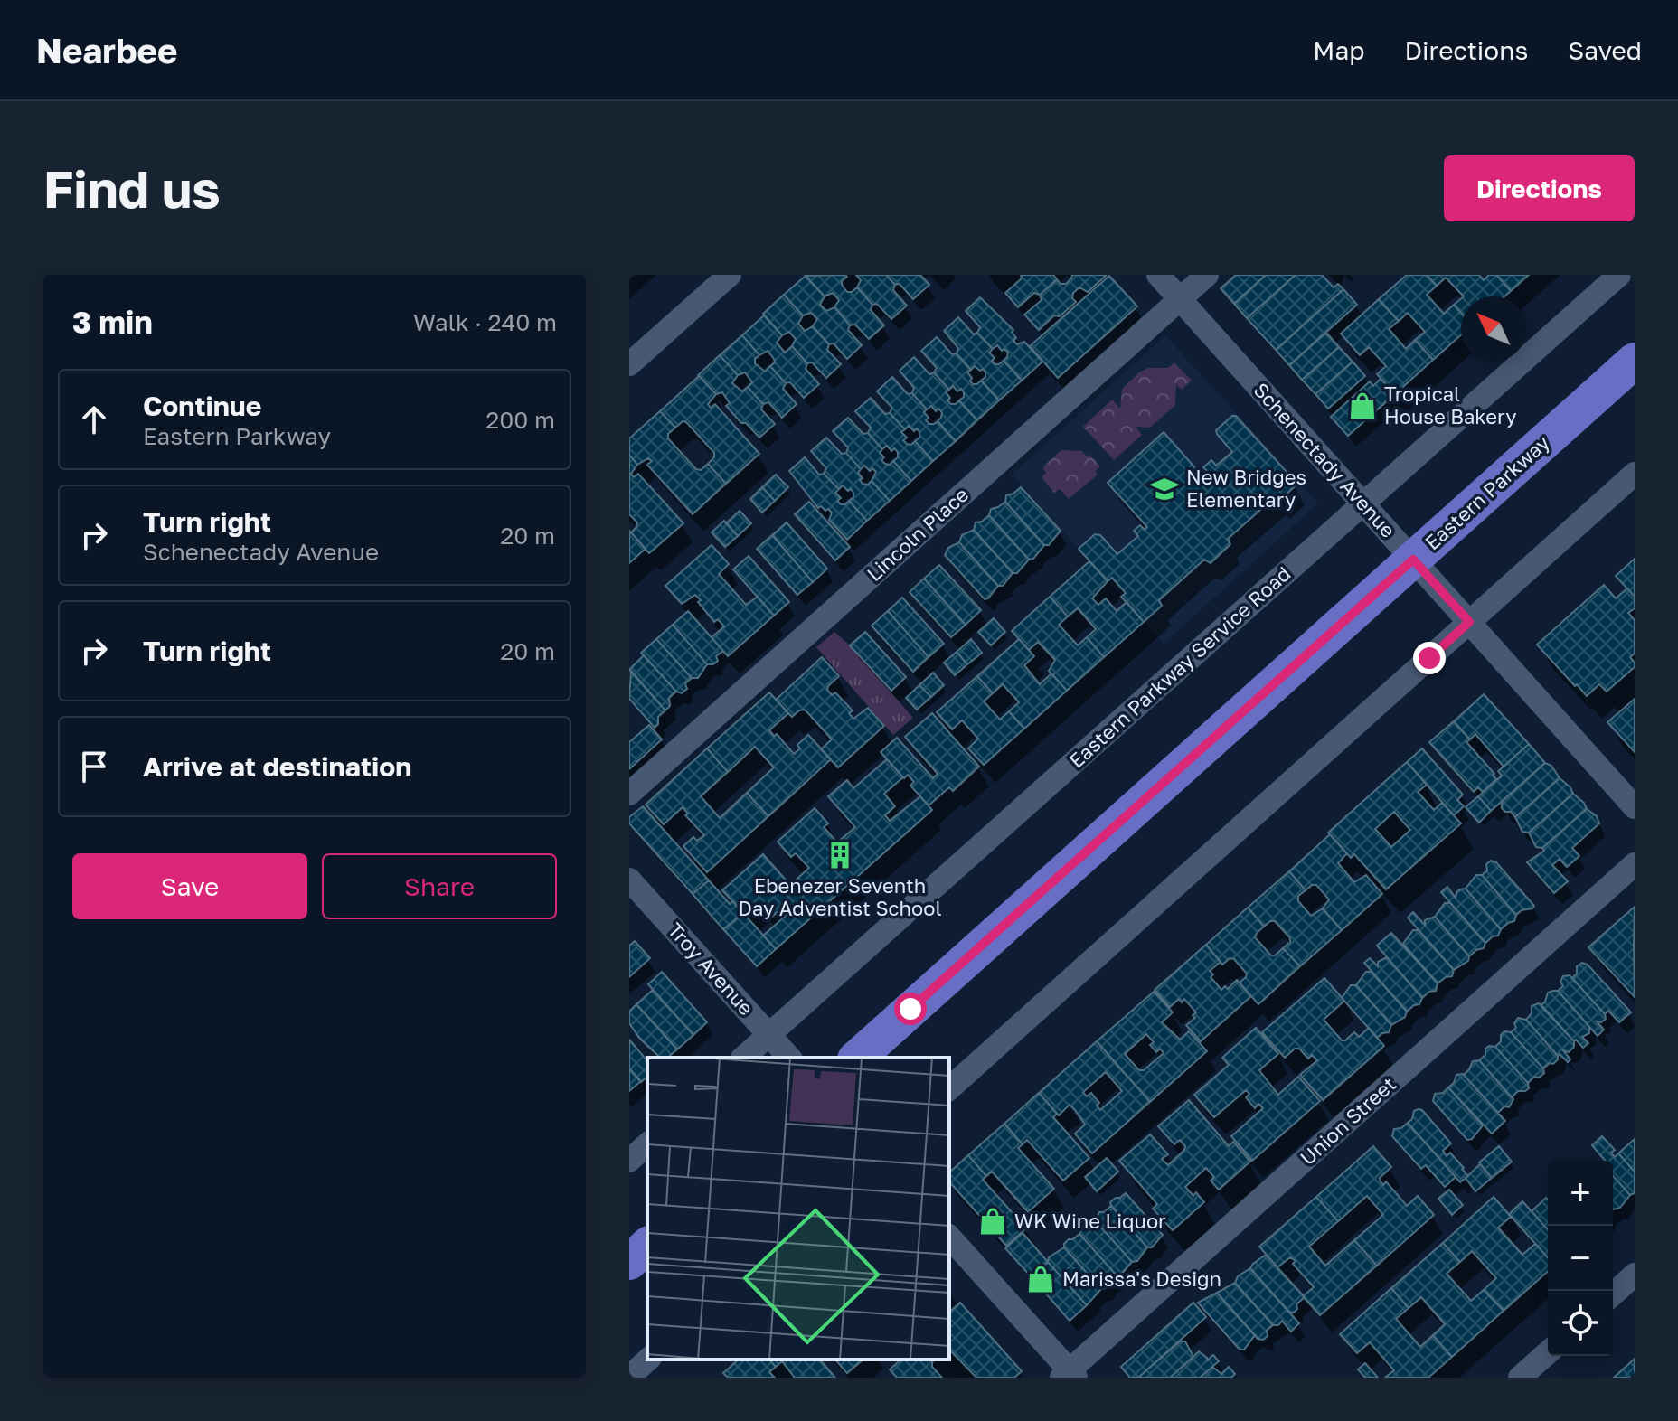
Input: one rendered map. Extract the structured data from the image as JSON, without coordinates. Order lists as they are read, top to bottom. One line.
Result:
{"streets":{"main road":["Eastern Parkway"],"street":["Schenectady Avenue","Lincoln Place","Eastern Parkway Service Road","Troy Avenue","Union Street"]},"crossings":[["Schenectady Avenue","Eastern Parkway"],["Schenectady Avenue","Lincoln Place"],["Schenectady Avenue","Eastern Parkway Service Road"],["Eastern Parkway Service Road","Troy Avenue"]],"places":{"shop":["Tropical House Bakery","WK Wine Liquor","Marissa's Design"],"school or university":["New Bridges Elementary"],"building":["Ebenezer Seventh Day Adventist School"]},"north":"top left","page":{"header":"Nearbee","nav":["Map","Directions","Saved"],"buttons":["Directions",["Save","Share"]],"title":"Find us","heading":["3 min","Walk · 240 m"],"list":[["Continue","Eastern Parkway","200 m"],["Turn right","Schenectady Avenue","20 m"],["Turn right","20 m"],"Arrive at destination"],"map_buttons":["+","−"]}}
